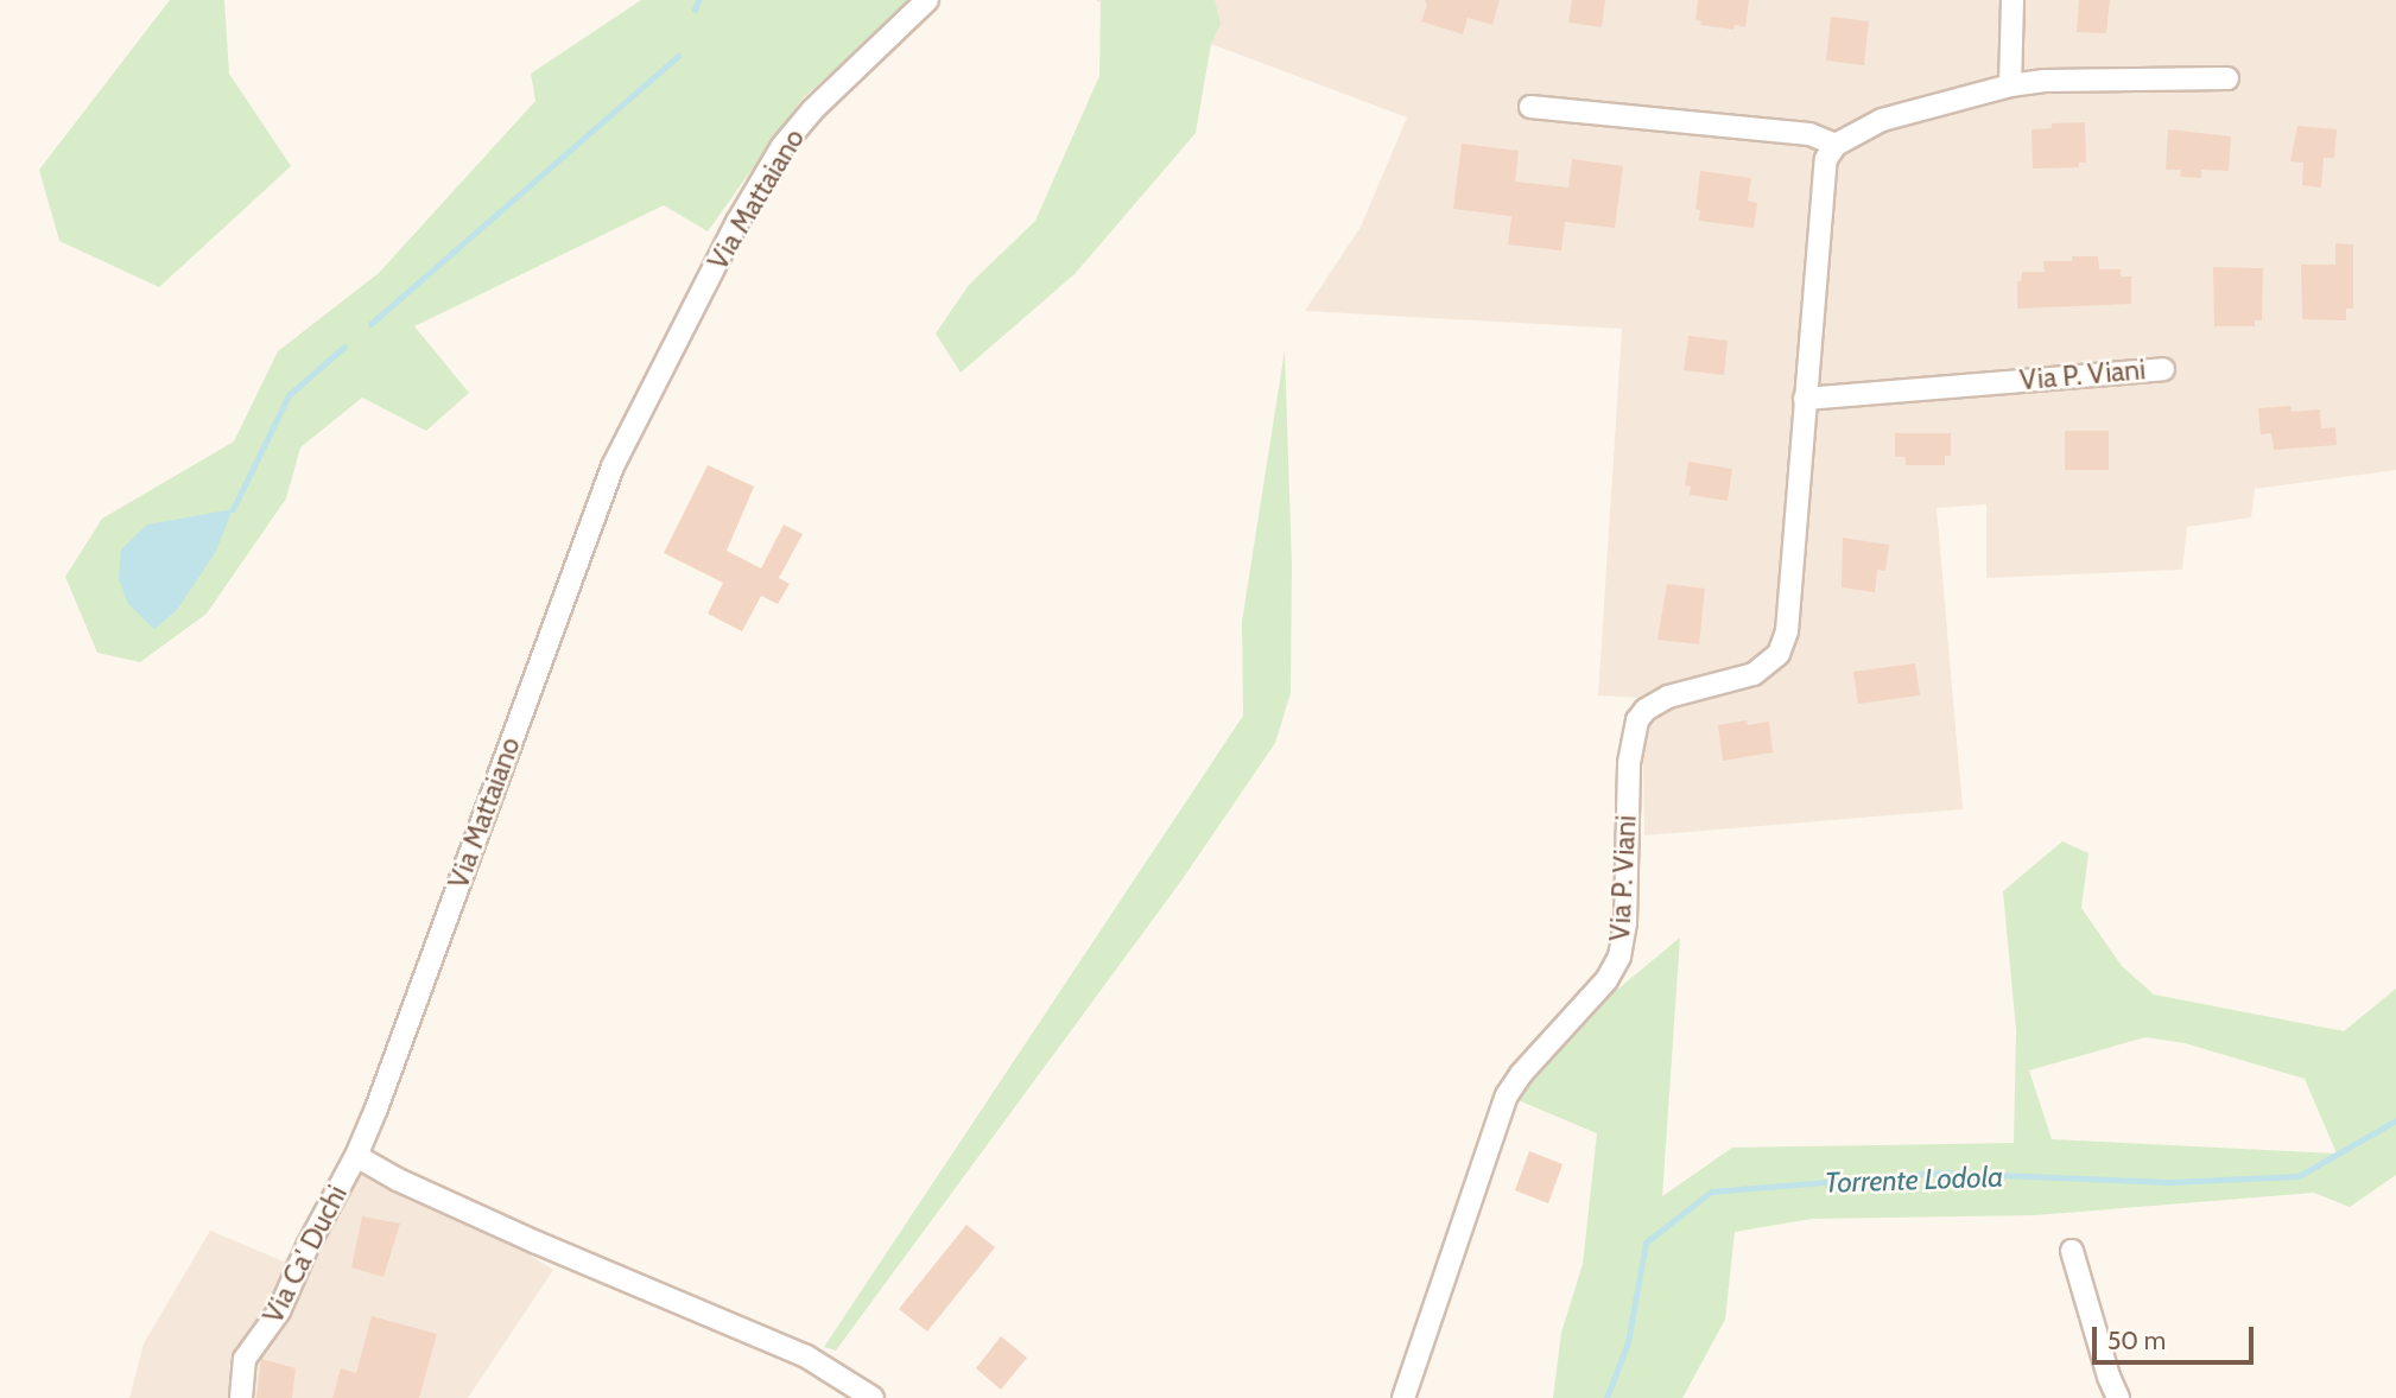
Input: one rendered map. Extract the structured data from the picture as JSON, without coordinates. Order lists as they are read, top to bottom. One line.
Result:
{"streets":{"street":["Via Mattaiano","Via P. Viani","Via Ca' Duchi"]},"crossings":[["Via Mattaiano","Via Ca' Duchi"]],"water":["Torrente Lodola"],"scale_bar":"50 m"}
